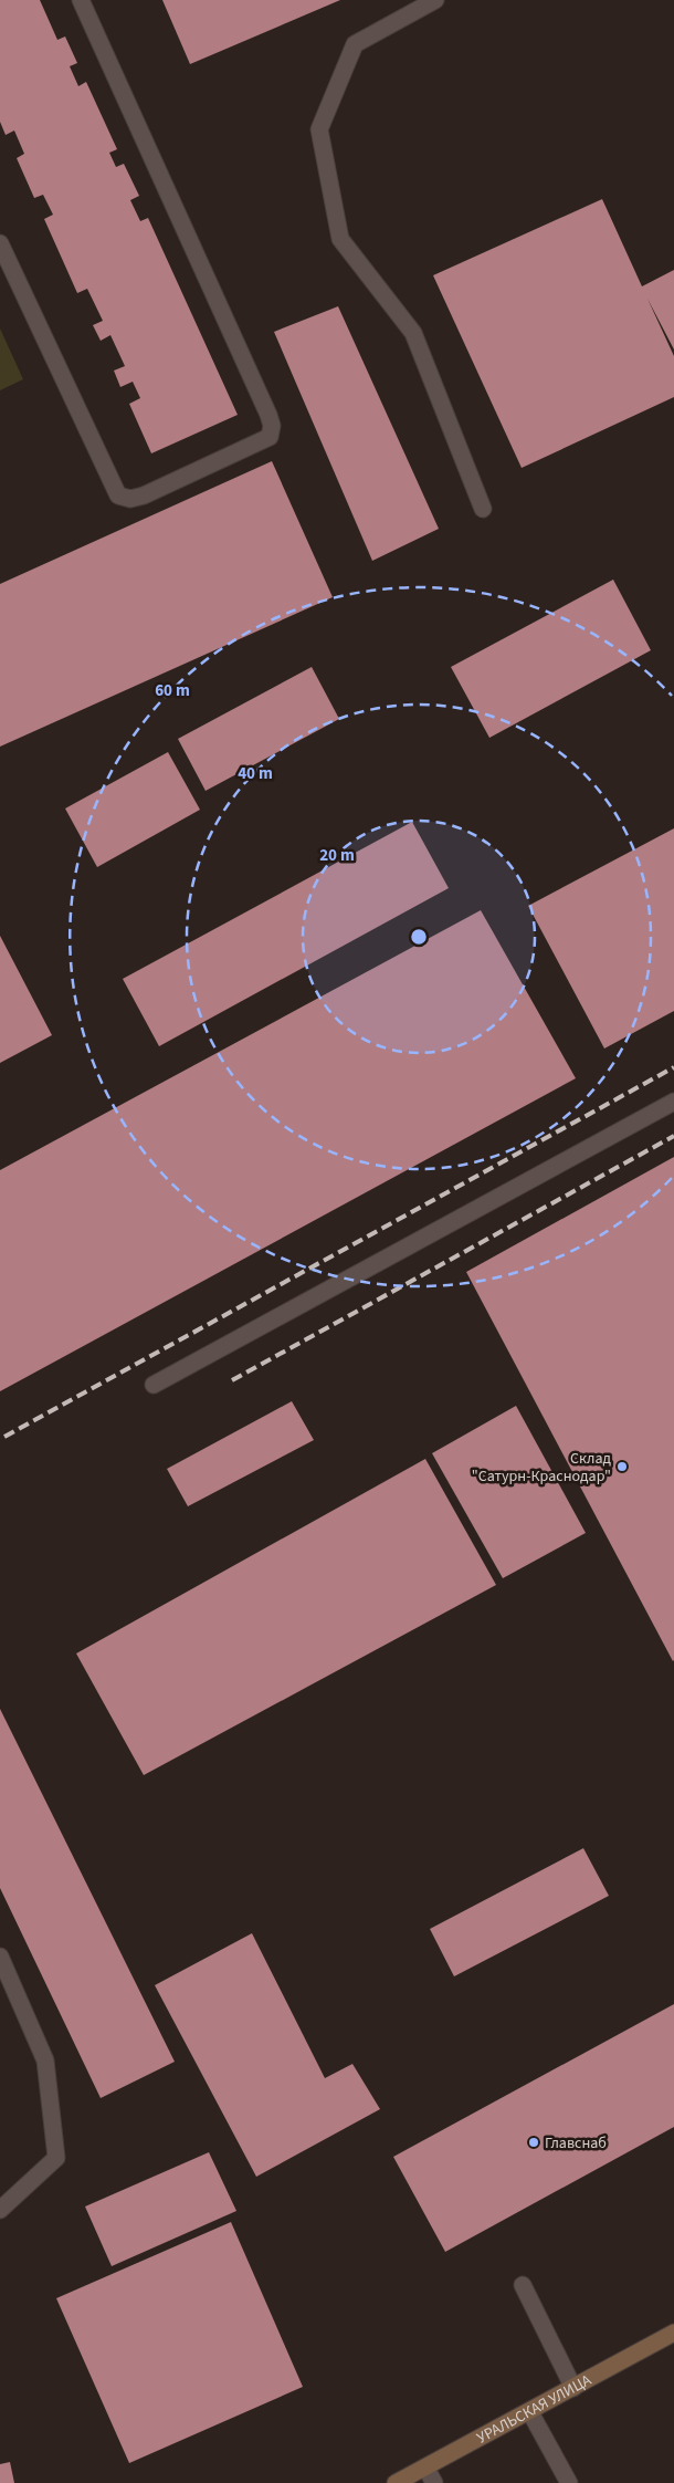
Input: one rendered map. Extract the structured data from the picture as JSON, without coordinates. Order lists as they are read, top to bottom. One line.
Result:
{"streets":{"main road":["УРАЛЬСКАЯ УЛИЦА"]},"places":["Склад \"Сатурн-Краснодар\"","Главснаб"],"rings":["60 m","40 m","20 m"]}
